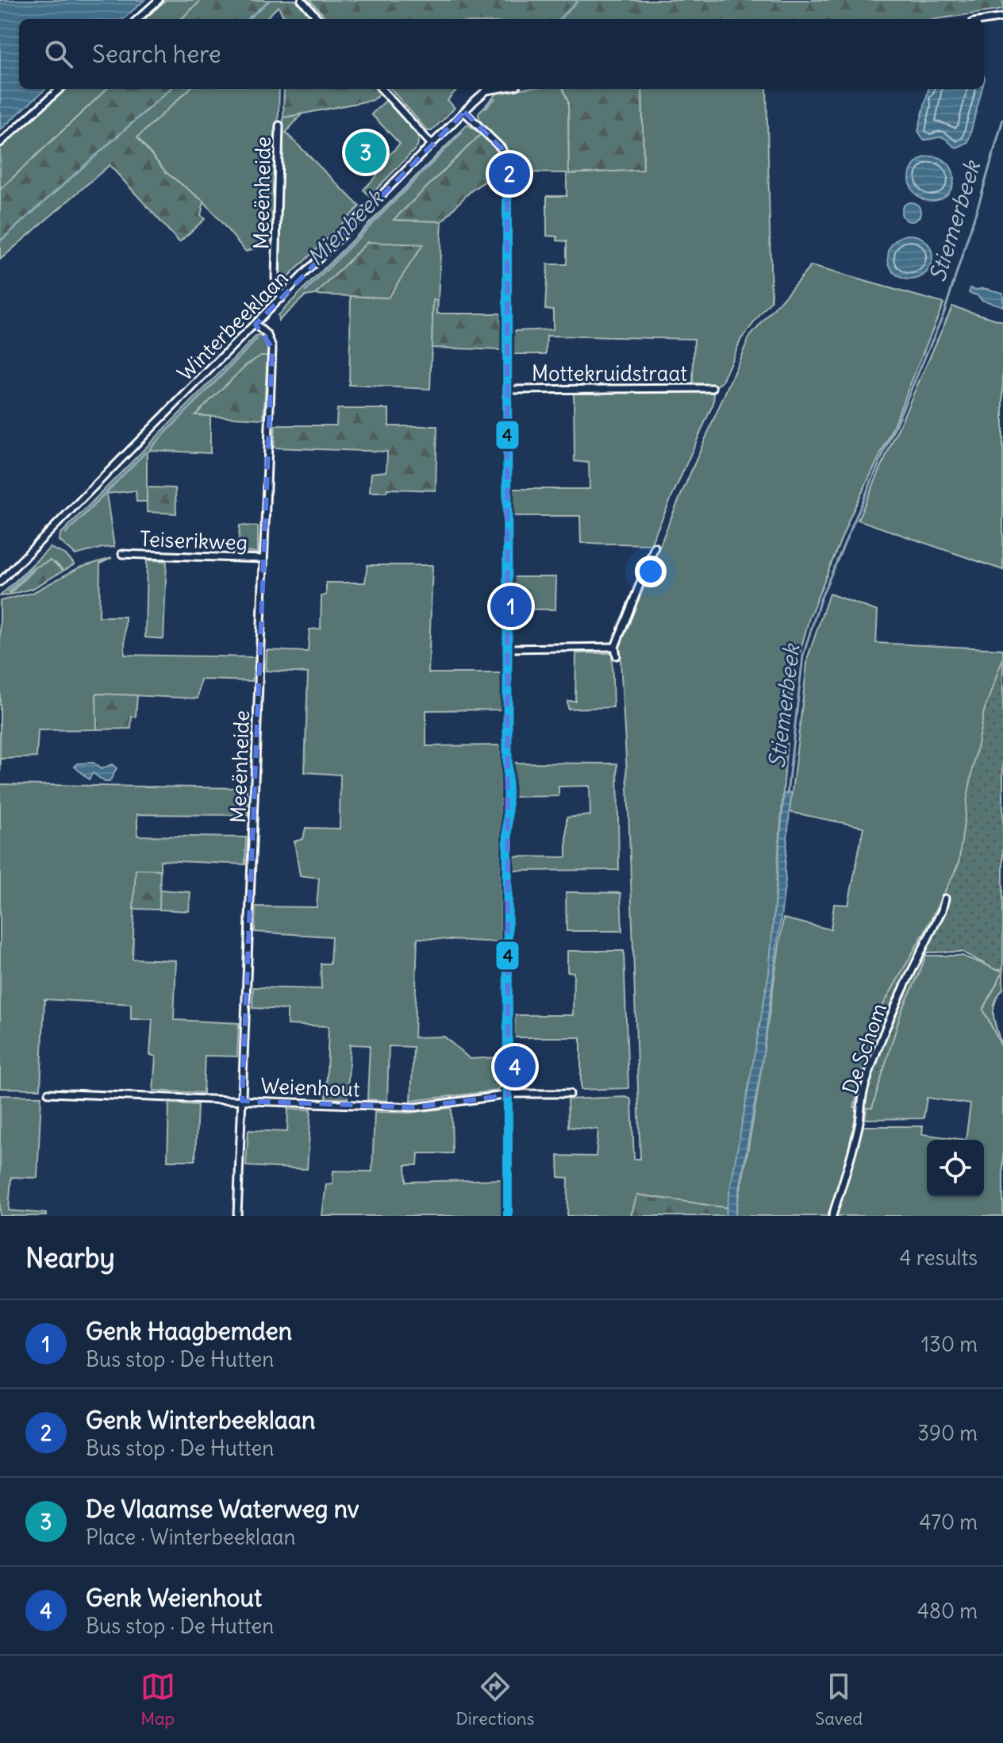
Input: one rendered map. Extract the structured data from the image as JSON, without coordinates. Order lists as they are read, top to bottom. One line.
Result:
{"streets":{"street":["Meeënheide","Winterbeeklaan","Mottekruidstraat","Teiserikweg","De Schom","Weienhout"]},"crossings":[["Meeënheide","Winterbeeklaan"],["Meeënheide","Teiserikweg"],["Meeënheide","Weienhout"]],"water":["Stiemerbeek","Mienbeek"],"lines":["transit line 4"],"page":{"search":"Search here","pins":["3","2","1","4"],"heading":["Nearby","4 results"],"list":[{"mark":"1","name":"Genk Haagbemden","note":"Bus stop · De Hutten","value":"130 m"},{"mark":"2","name":"Genk Winterbeeklaan","note":"Bus stop · De Hutten","value":"390 m"},{"mark":"3","name":"De Vlaamse Waterweg nv","note":"Place · Winterbeeklaan","value":"470 m"},{"mark":"4","name":"Genk Weienhout","note":"Bus stop · De Hutten","value":"480 m"}],"nav":["Map","Directions","Saved"]}}
